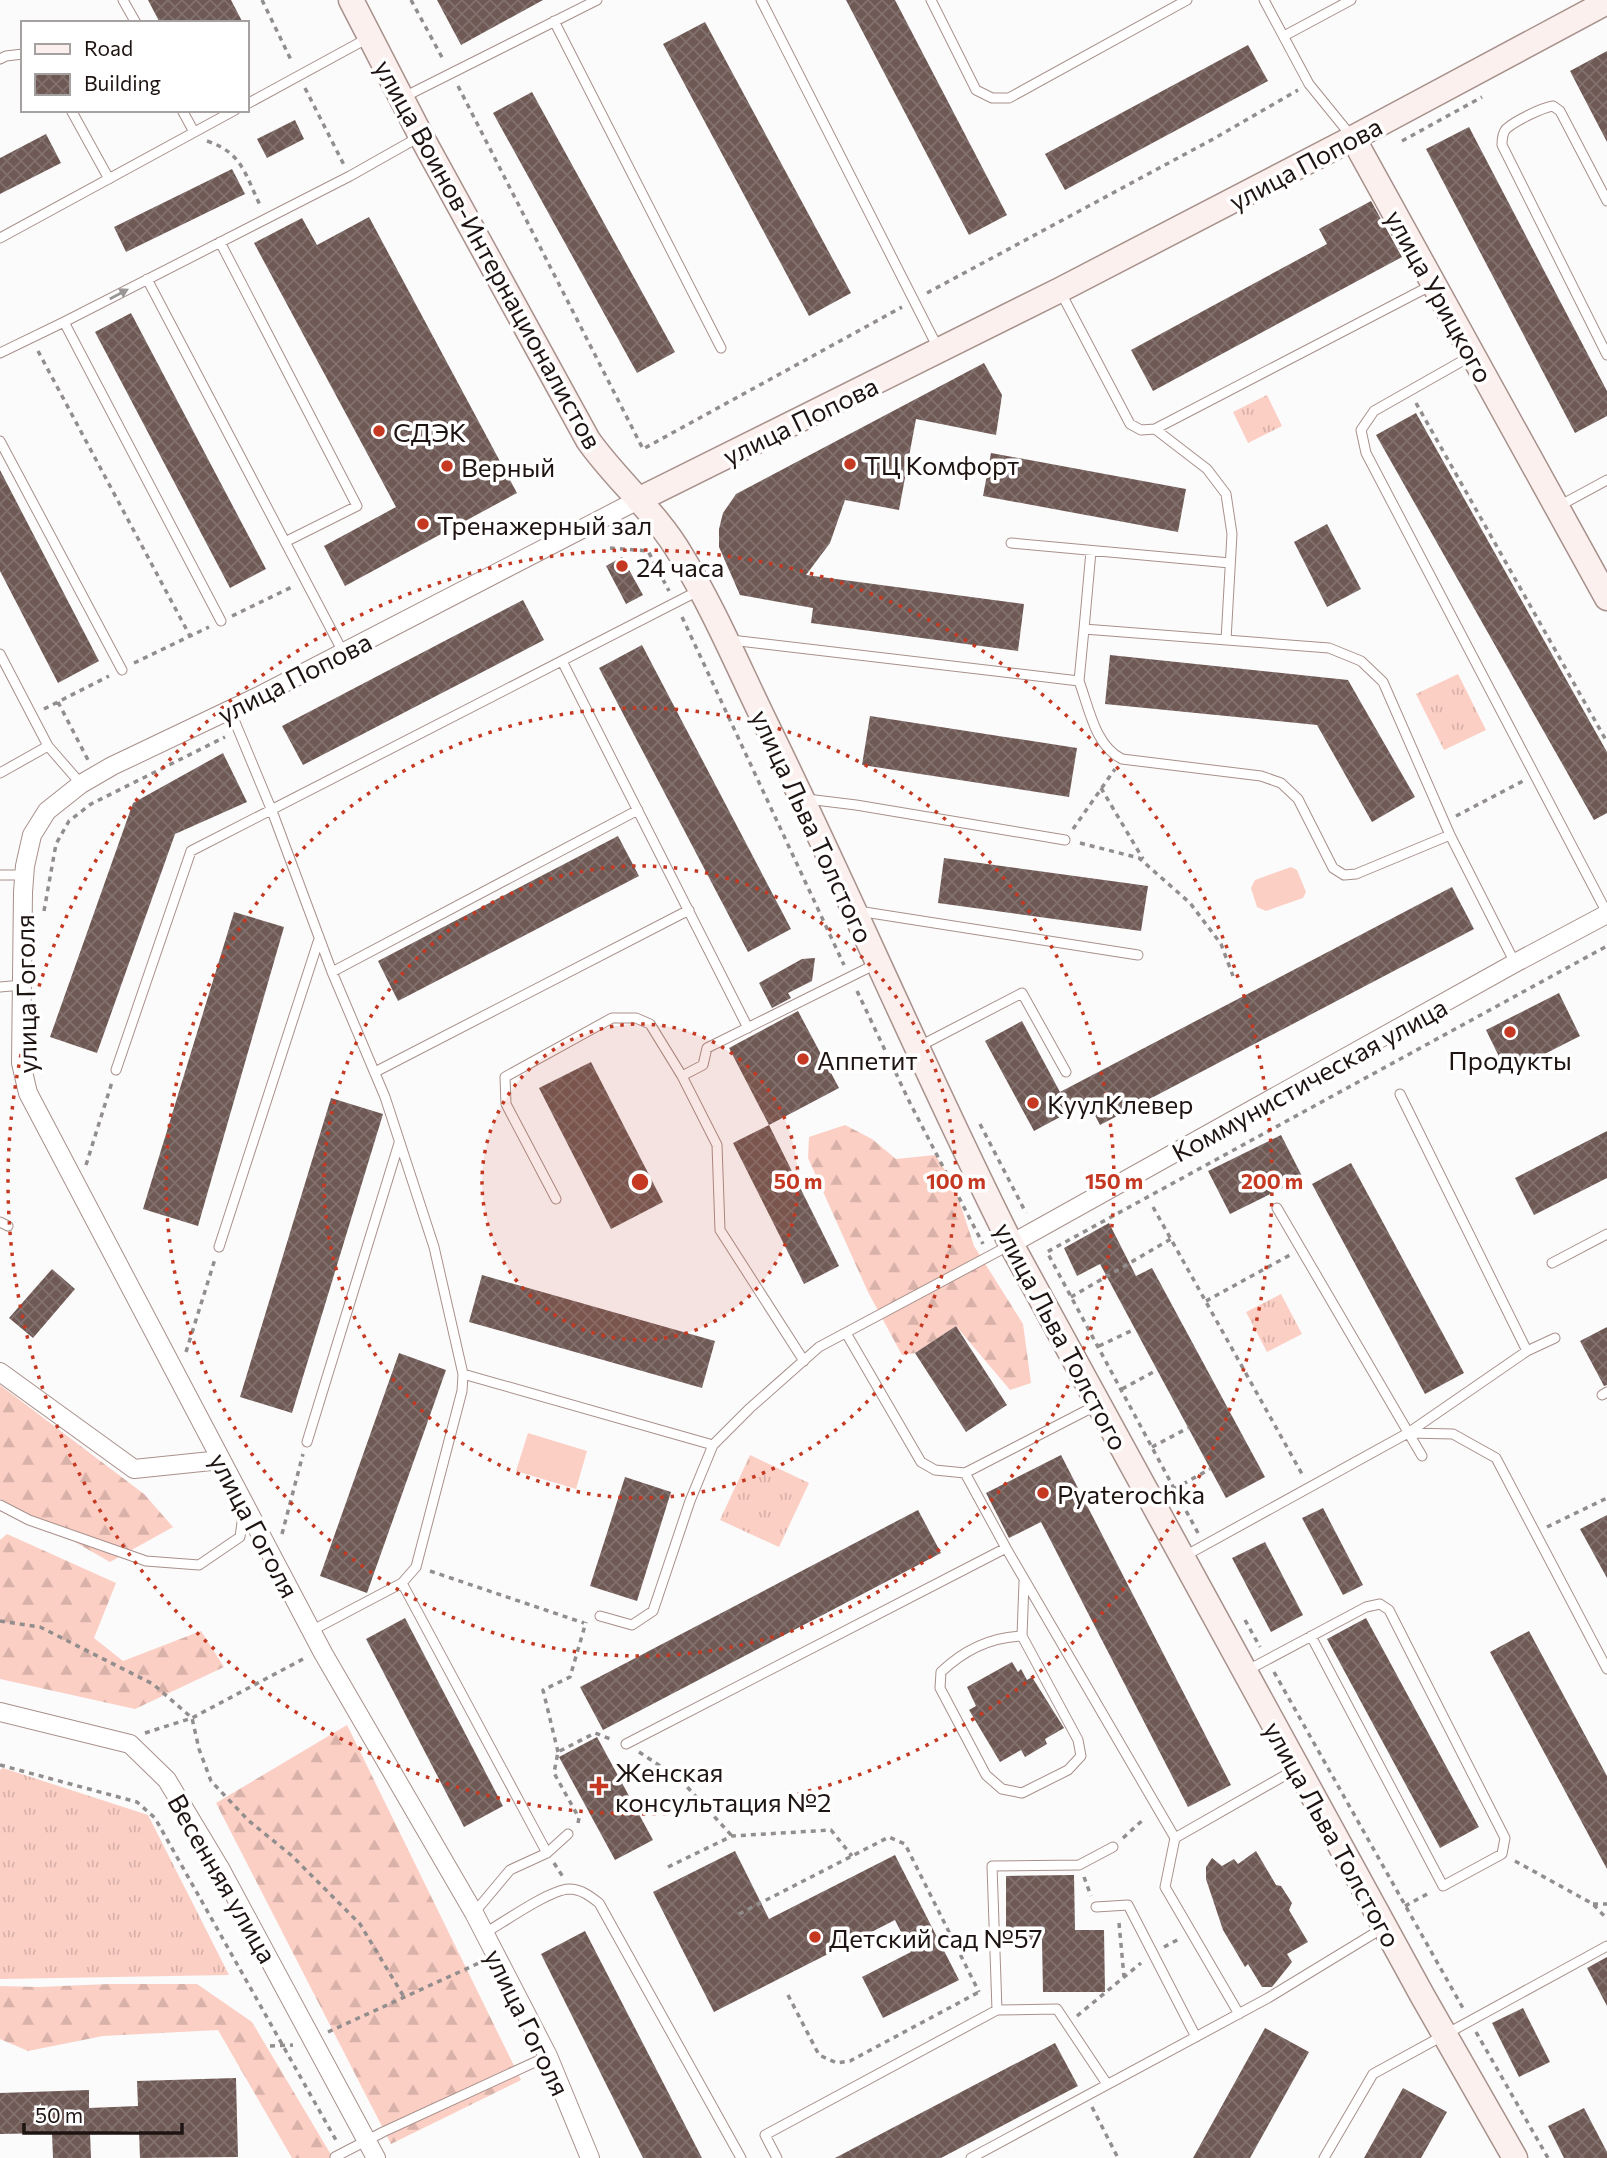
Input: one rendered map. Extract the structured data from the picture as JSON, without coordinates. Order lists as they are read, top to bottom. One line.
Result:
{"streets":{"street":["улица Попова","улица Воинов-Интернационалистов","улица Урицкого","улица Льва Толстого","улица Гоголя","Коммунистическая улица","Весенняя улица"]},"crossings":[["улица Попова","улица Воинов-Интернационалистов"],["улица Попова","улица Урицкого"],["улица Попова","улица Льва Толстого"],["улица Попова","улица Гоголя"],["улица Воинов-Интернационалистов","улица Льва Толстого"],["улица Льва Толстого","Коммунистическая улица"]],"places":{"other":["СДЭК","ТЦ Комфорт","Верный","Тренажерный зал","24 часа","Продукты","Аппетит","КуулКлевер","Pyaterochka","Детский сад №57"],"health":["Женская консультация №2"]},"legend":["Road","Building"],"scale_bar":"50 m","rings":["50 m","100 m","150 m","200 m"]}
